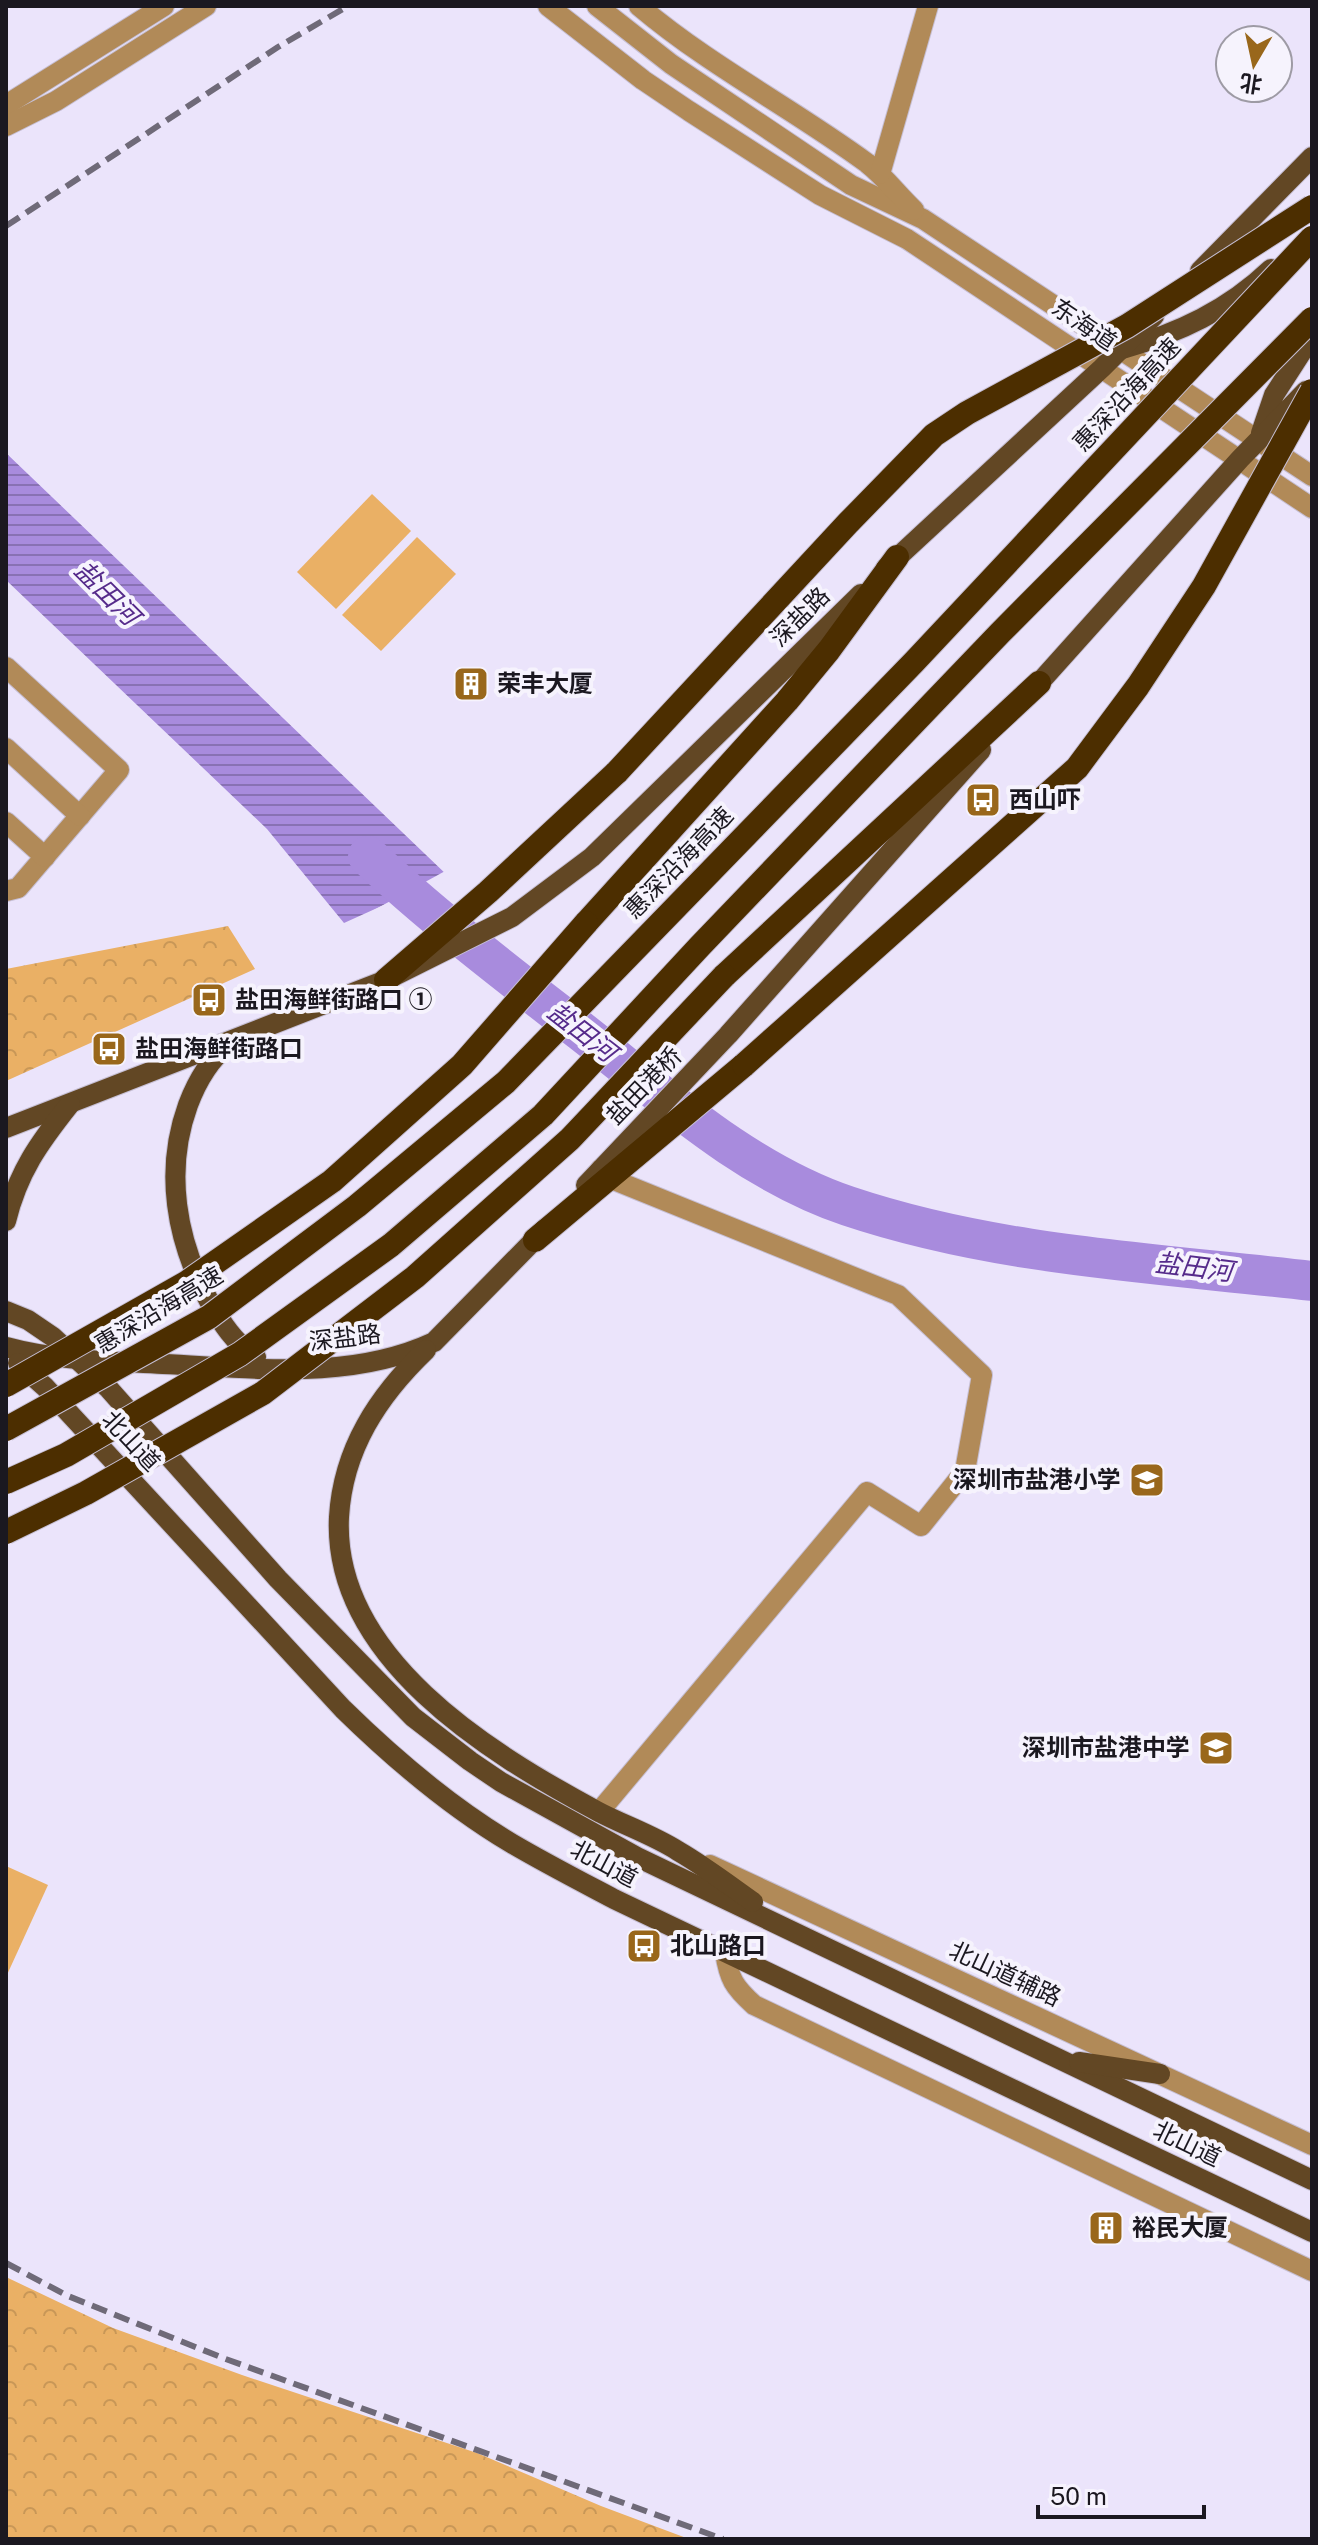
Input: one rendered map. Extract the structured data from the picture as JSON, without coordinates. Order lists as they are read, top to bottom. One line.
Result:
{"streets":{"highway":["惠深沿海高速"],"main road":["深盐路","盐田港桥","北山道"],"street":["东海道","北山道辅路"]},"crossings":[["东海道","深盐路"],["深盐路","北山道"]],"water":["盐田河"],"places":{"building":["荣丰大厦","裕民大厦"],"bus stop":["西山吓","盐田海鲜街路口 ①","盐田海鲜街路口","北山路口"],"school or university":["深圳市盐港小学","深圳市盐港中学"]},"scale_bar":"50 m","north":"bottom"}
